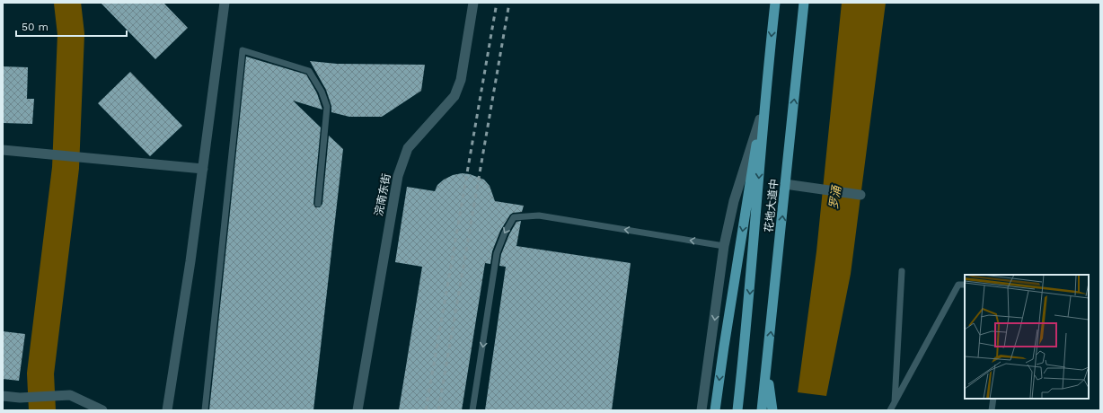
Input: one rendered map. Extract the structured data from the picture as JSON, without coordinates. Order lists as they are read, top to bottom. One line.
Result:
{"streets":{"main road":["花地大道中"],"street":["浣南东街"]},"water":["罗涌"],"scale_bar":"50 m"}
